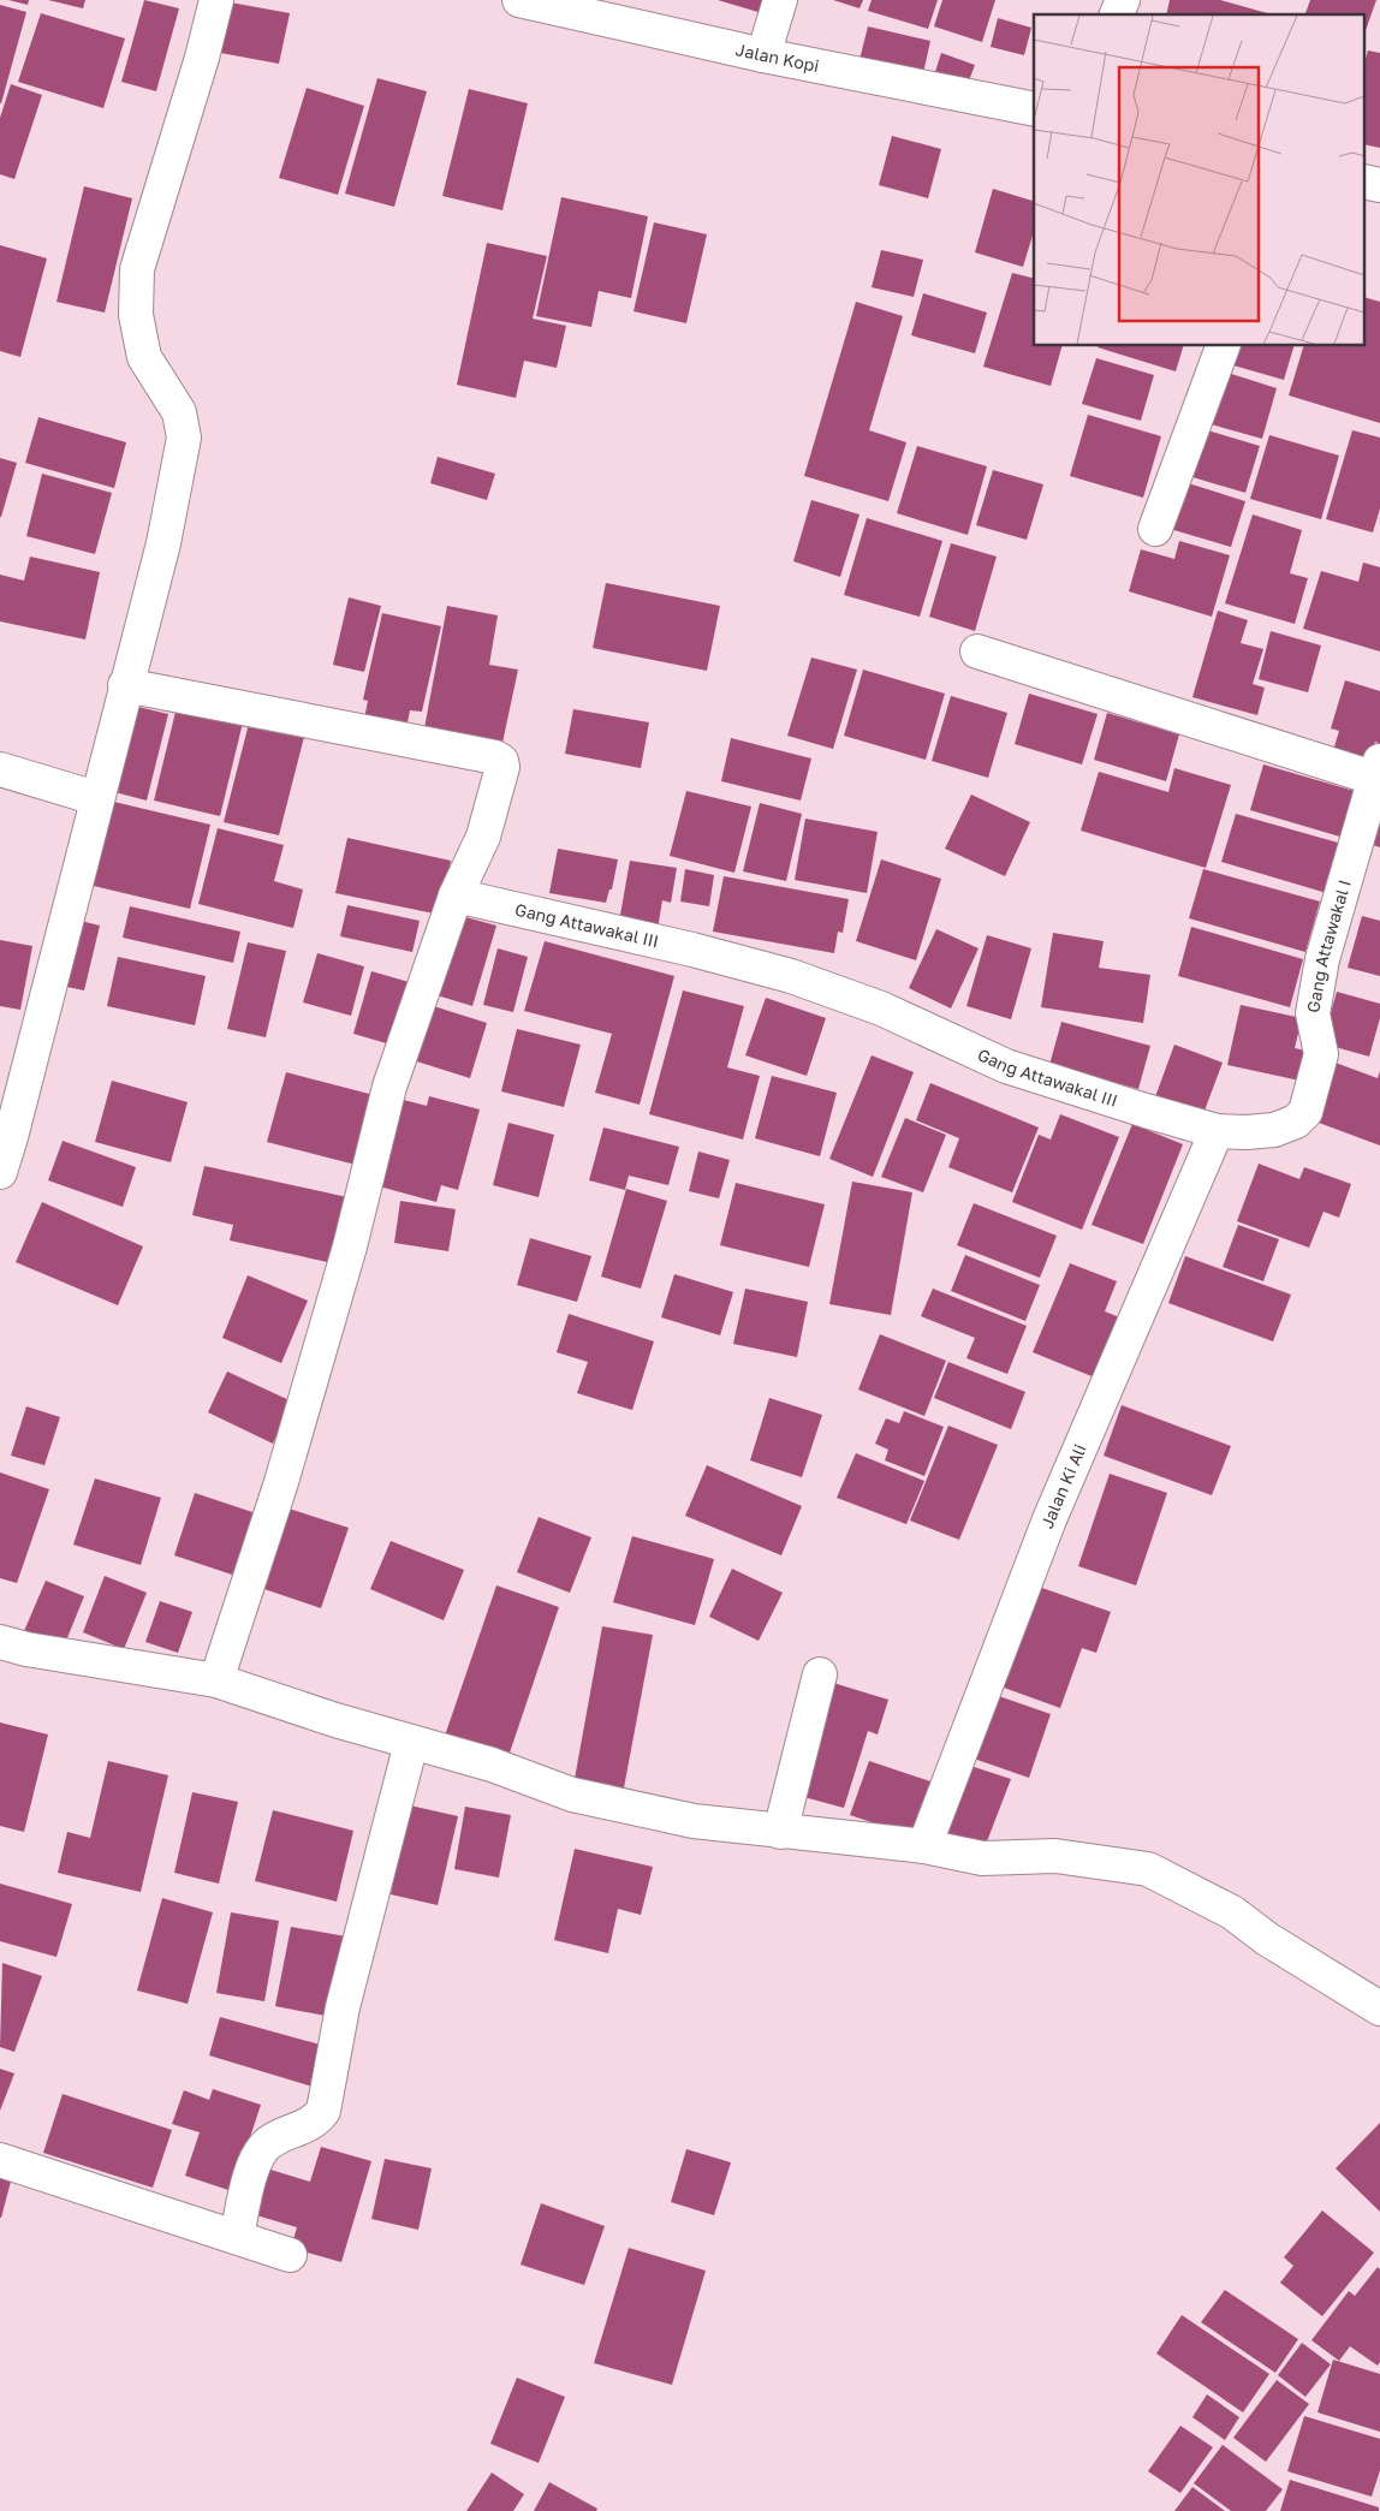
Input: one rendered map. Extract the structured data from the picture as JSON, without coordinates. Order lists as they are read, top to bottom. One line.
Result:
{"streets":{"street":["Jalan Kopi","Gang Attawakal III","Gang Attawakal I","Jalan Ki Ali"]},"crossings":[["Gang Attawakal III","Gang Attawakal I"],["Gang Attawakal III","Jalan Ki Ali"],["Gang Attawakal I","Jalan Ki Ali"]]}
